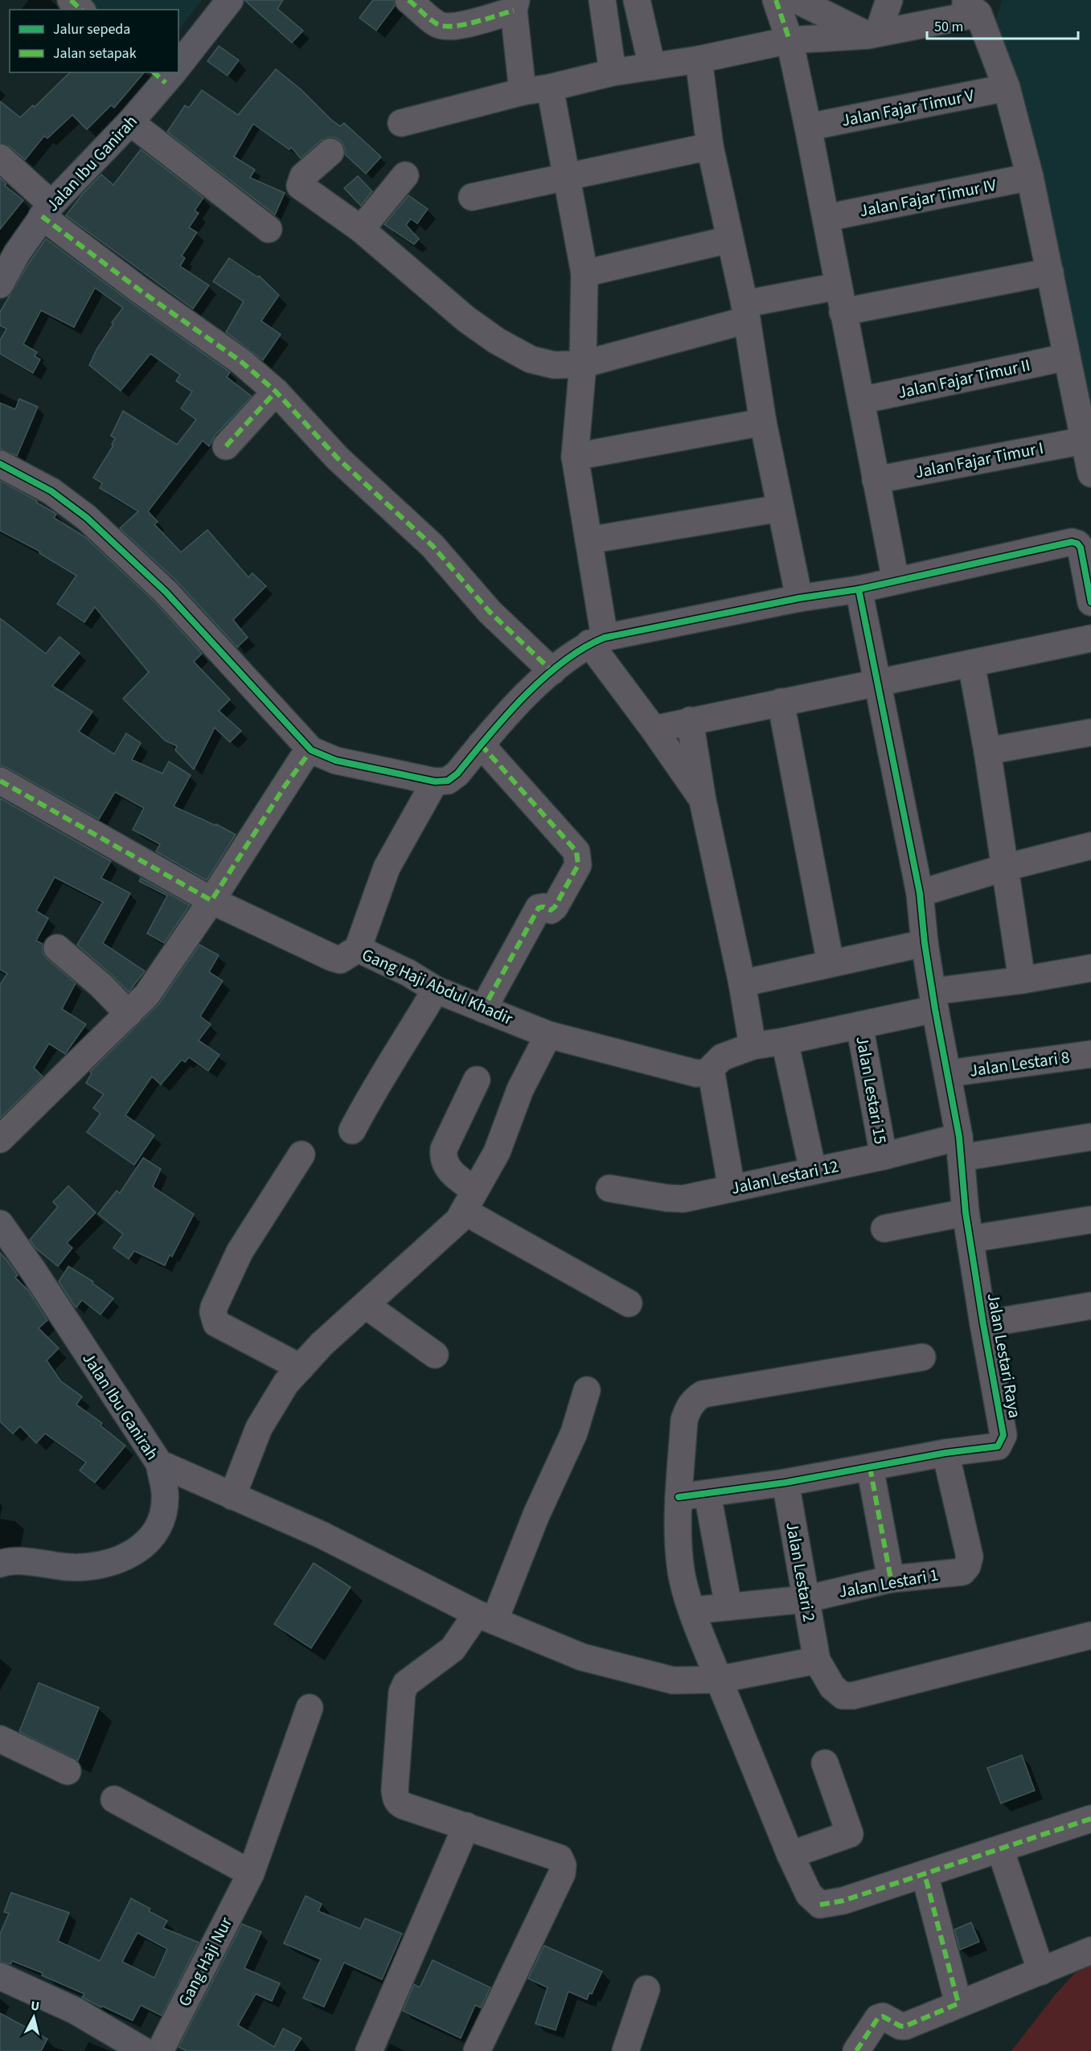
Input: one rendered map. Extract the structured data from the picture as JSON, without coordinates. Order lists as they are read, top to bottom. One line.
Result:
{"streets":{"main road":["Jalan Ibu Ganirah"],"street":["Jalan Fajar Timur V","Jalan Fajar Timur IV","Jalan Fajar Timur II","Jalan Fajar Timur I","Gang Haji Abdul Khadir","Jalan Lestari 8","Jalan Lestari 15","Jalan Lestari 12","Jalan Lestari Raya","Jalan Lestari 2","Jalan Lestari 1","Gang Haji Nur"]},"crossings":[["Jalan Lestari 8","Jalan Lestari Raya"],["Jalan Lestari 15","Jalan Lestari 12"],["Jalan Lestari 12","Jalan Lestari Raya"],["Jalan Lestari Raya","Jalan Lestari 2"],["Jalan Lestari Raya","Jalan Lestari 1"],["Jalan Lestari 2","Jalan Lestari 1"]],"legend":["Jalur sepeda","Jalan setapak"],"scale_bar":"50 m","north":"top"}
